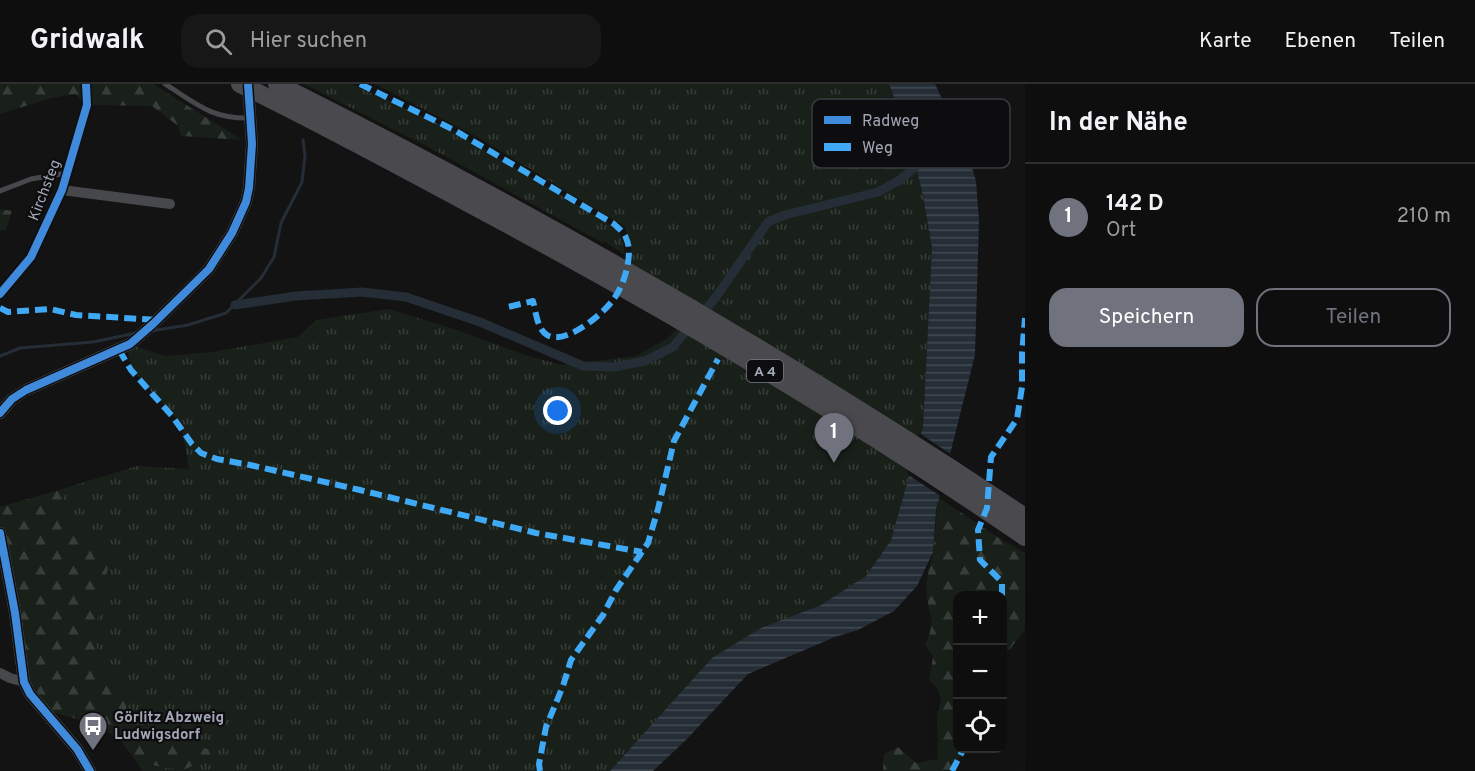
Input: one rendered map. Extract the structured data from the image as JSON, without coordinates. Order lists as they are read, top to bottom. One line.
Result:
{"streets":{"highway":["A 4"],"street":["Kirchsteg"]},"places":{"bus stop":["Görlitz Abzweig Ludwigsdorf"]},"legend":["Radweg","Weg"],"page":{"header":"Gridwalk","search":"Hier suchen","nav":["Karte","Ebenen","Teilen"],"heading":"In der Nähe","list":[{"mark":"1","name":"142 D","note":"Ort","value":"210 m"}],"buttons":["Speichern","Teilen"],"pins":"1","map_buttons":["+","−"]}}
